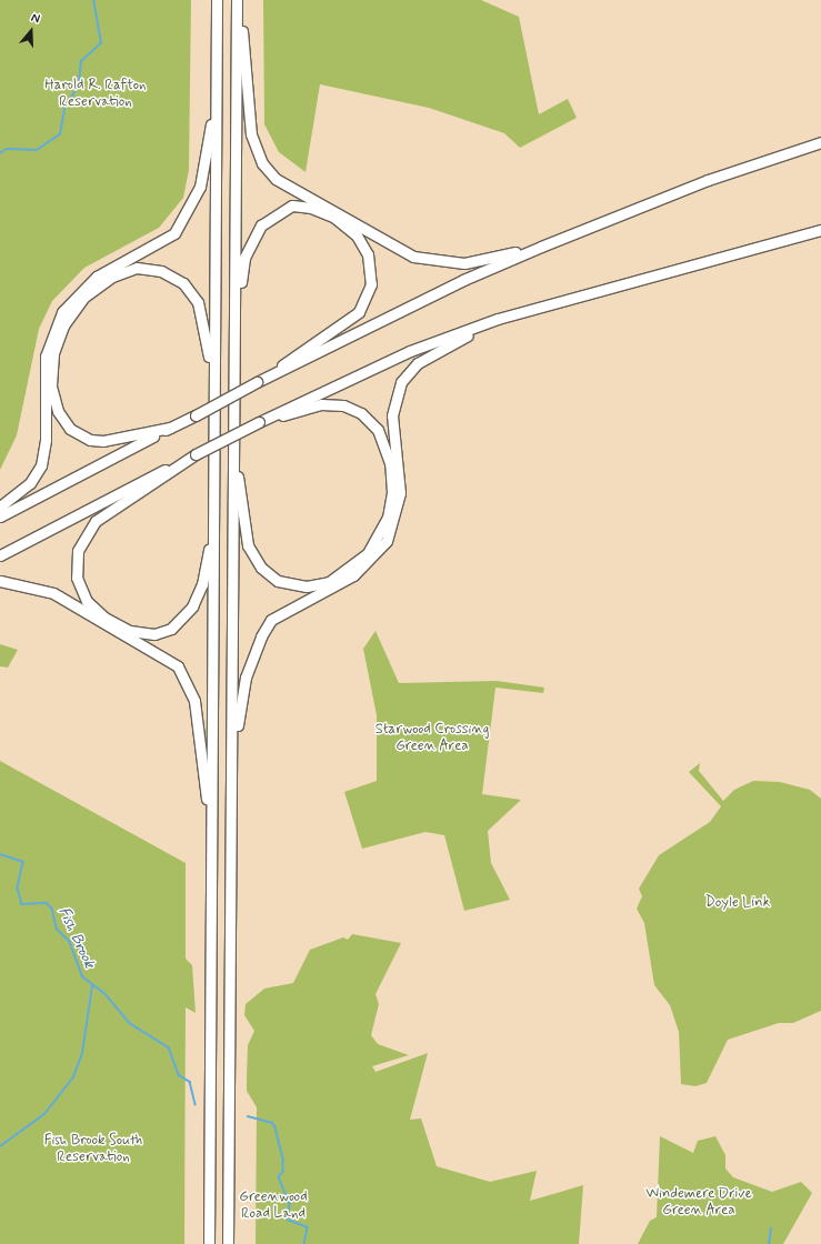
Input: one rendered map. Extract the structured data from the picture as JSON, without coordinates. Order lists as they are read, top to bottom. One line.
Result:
{"water":["Fish Brook"],"parks":["Harold R. Rafton Reservation","Starwood Crossing Green Area","Doyle Link","Fish Brook South Reservation","Windemere Drive Green Area","Greenwood Road Land"],"north":"top"}
